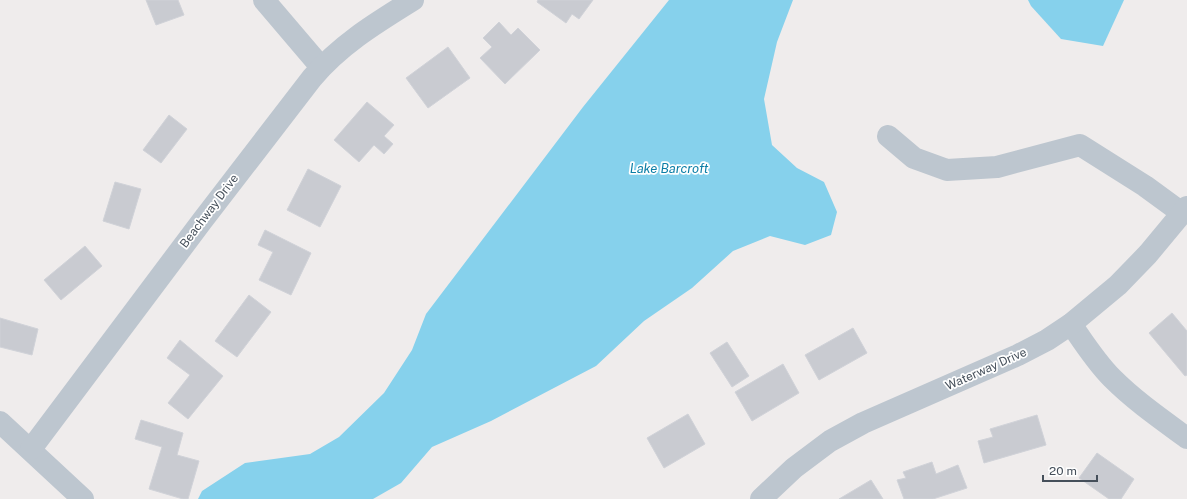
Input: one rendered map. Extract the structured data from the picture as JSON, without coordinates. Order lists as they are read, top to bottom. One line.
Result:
{"streets":{"street":["Beachway Drive","Waterway Drive"]},"water":["Lake Barcroft"],"scale_bar":"20 m"}
